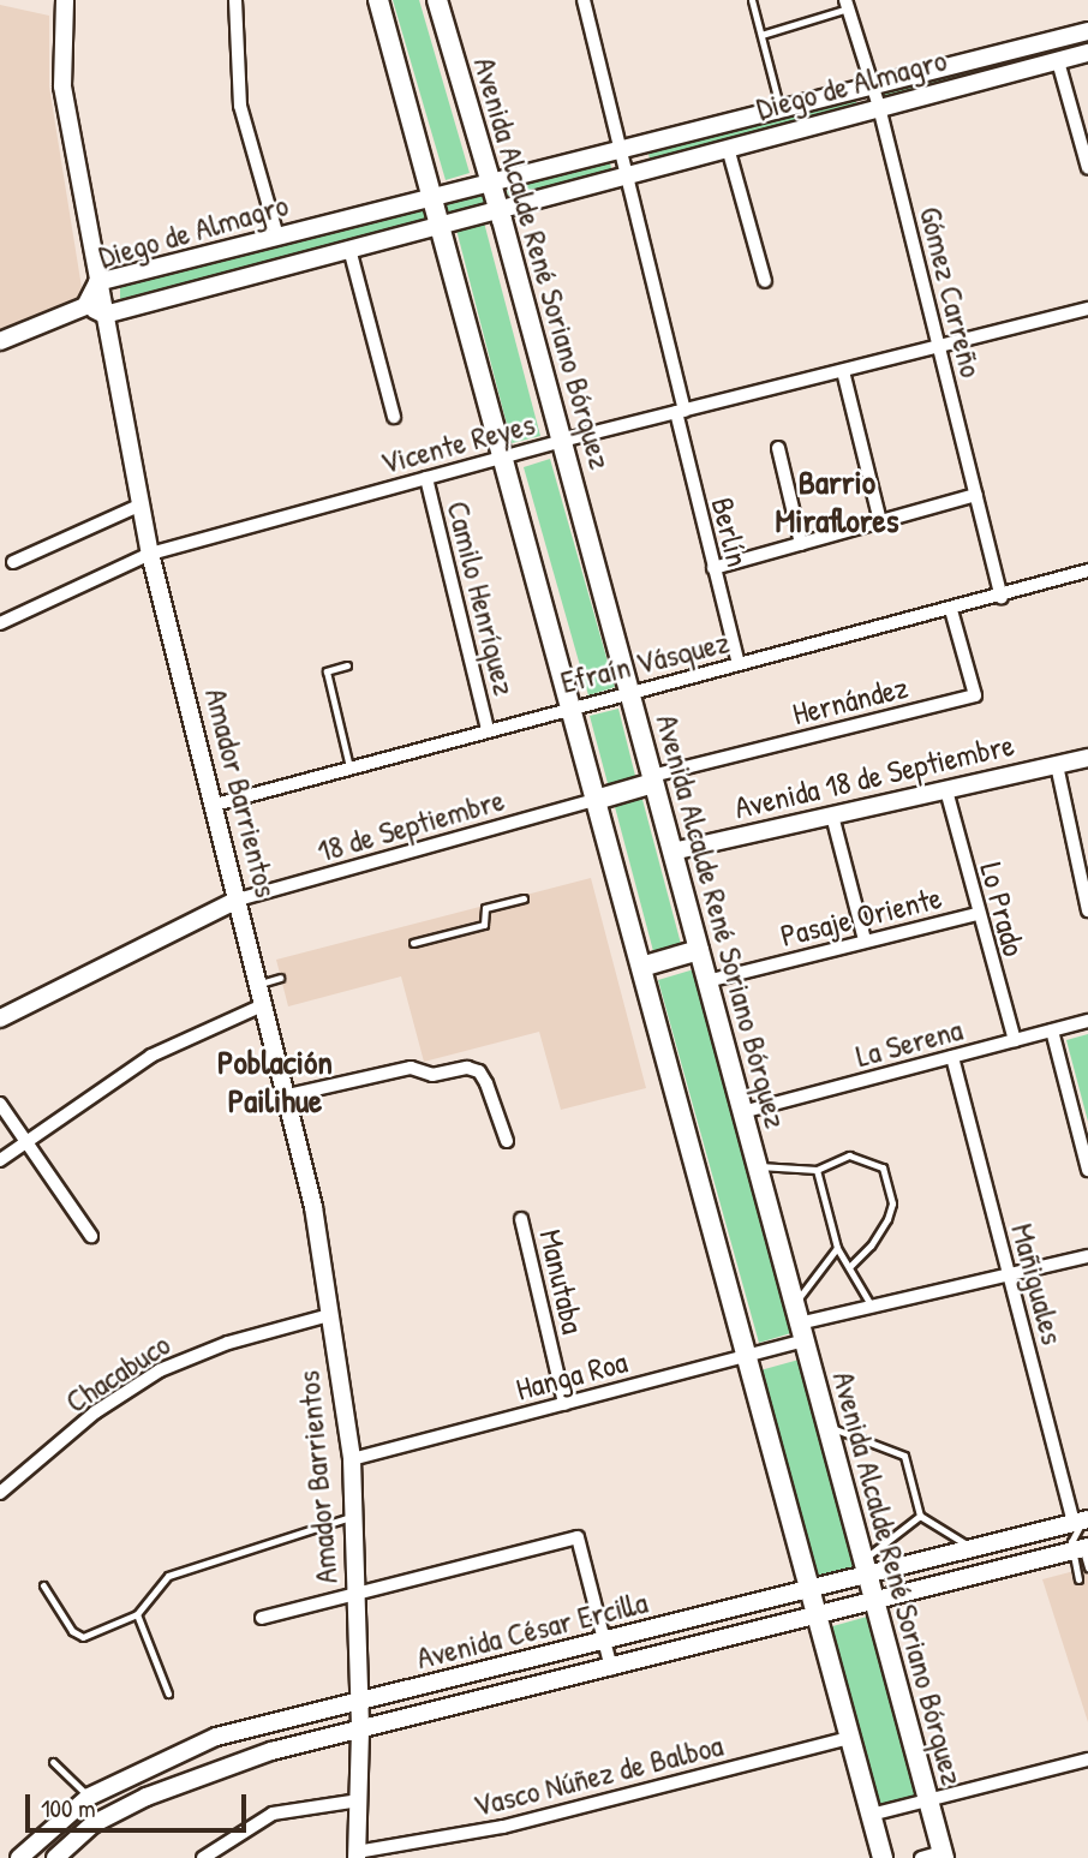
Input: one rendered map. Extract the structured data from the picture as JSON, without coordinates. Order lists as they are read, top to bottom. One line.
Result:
{"streets":{"main road":["Diego de Almagro","Avenida Alcalde René Soriano Bórquez","Avenida 18 de Septiembre","Amador Barrientos","Avenida César Ercilla"],"street":["Gómez Carreño","Vicente Reyes","Berlín","Camilo Henríquez","Efraín Vásquez","Hernández","18 de Septiembre","Lo Prado","Pasaje Oriente","La Serena","Manutaba","Mañiguales","Chacabuco","Hanga Roa","Vasco Núñez de Balboa"]},"crossings":[["Diego de Almagro","Avenida Alcalde René Soriano Bórquez"],["Diego de Almagro","Gómez Carreño"],["Diego de Almagro","Berlín"],["Diego de Almagro","Amador Barrientos"],["Avenida Alcalde René Soriano Bórquez","Vicente Reyes"],["Avenida Alcalde René Soriano Bórquez","Efraín Vásquez"],["Avenida Alcalde René Soriano Bórquez","Hernández"],["Avenida Alcalde René Soriano Bórquez","Avenida 18 de Septiembre"],["Avenida Alcalde René Soriano Bórquez","Pasaje Oriente"],["Avenida Alcalde René Soriano Bórquez","La Serena"],["Avenida Alcalde René Soriano Bórquez","Hanga Roa"],["Avenida Alcalde René Soriano Bórquez","Avenida César Ercilla"],["Gómez Carreño","Vicente Reyes"],["Gómez Carreño","Efraín Vásquez"],["Vicente Reyes","Berlín"],["Vicente Reyes","Camilo Henríquez"],["Vicente Reyes","Amador Barrientos"],["Berlín","Efraín Vásquez"],["Camilo Henríquez","Efraín Vásquez"],["Efraín Vásquez","Hernández"],["Efraín Vásquez","Amador Barrientos"],["Avenida 18 de Septiembre","Lo Prado"],["Amador Barrientos","18 de Septiembre"],["Amador Barrientos","Chacabuco"],["Amador Barrientos","Hanga Roa"],["Amador Barrientos","Avenida César Ercilla"],["Amador Barrientos","Vasco Núñez de Balboa"],["Lo Prado","Pasaje Oriente"],["Lo Prado","La Serena"],["La Serena","Mañiguales"],["Manutaba","Hanga Roa"],["Mañiguales","Hanga Roa"],["Mañiguales","Avenida César Ercilla"]],"districts":["Barrio Miraflores","Población Pailihue"],"scale_bar":"100 m"}
